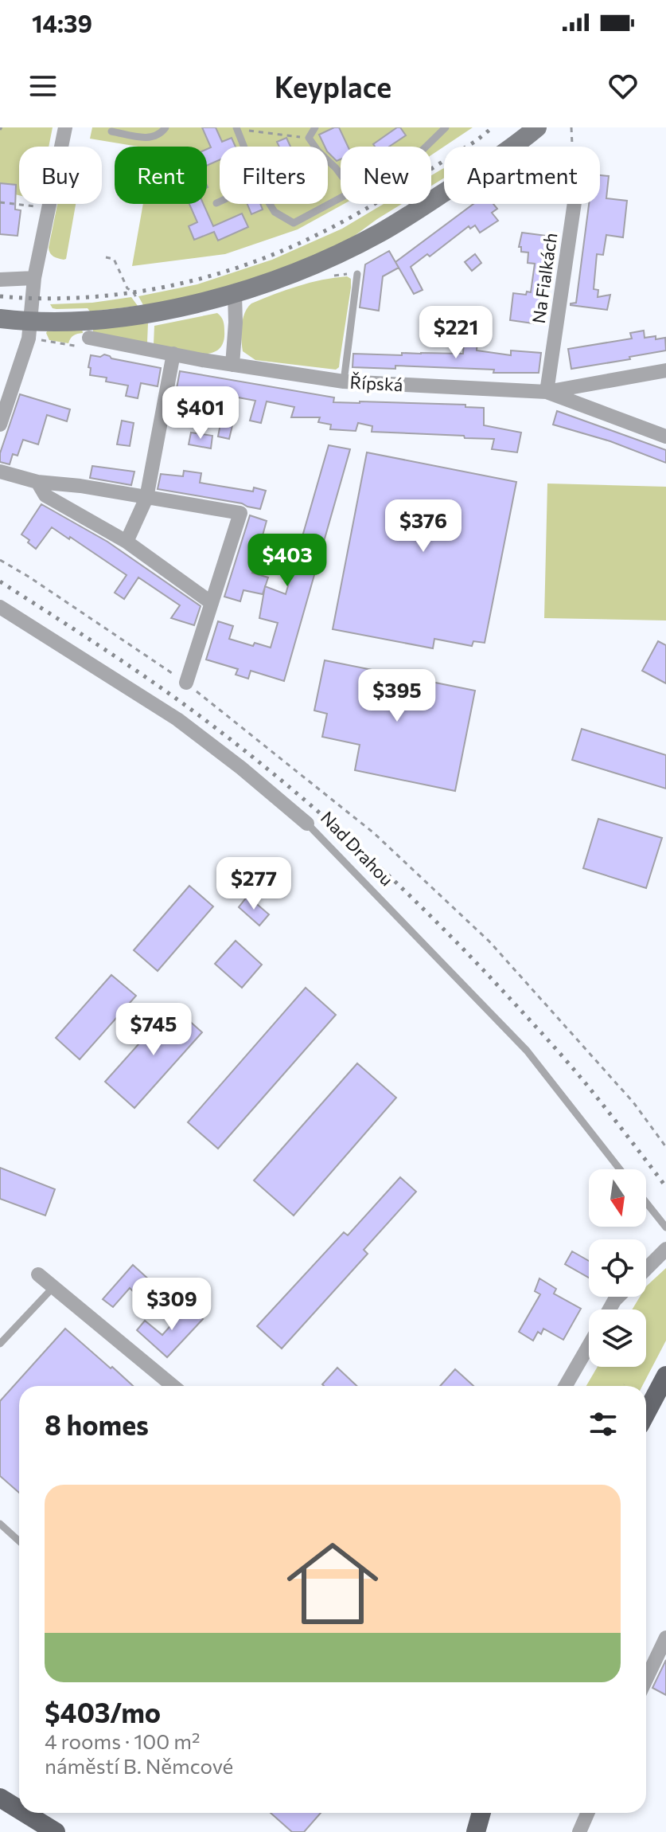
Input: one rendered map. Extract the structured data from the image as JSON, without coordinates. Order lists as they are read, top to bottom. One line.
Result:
{"streets":{"street":["Na Fialkách","Řípská","Nad Drahou"]},"crossings":[["Na Fialkách","Řípská"]],"north":"bottom","page":{"status":"14:39","header":"Keyplace","chip":["Buy","Rent","Filters","New","Apartment"],"price":["$221","$401","$376","$403","$395","$277","$745","$309"],"heading":"8 homes","list":[{"name":"$403/mo","note":"4 rooms · 100 m² · náměstí B. Němcové"}]}}
